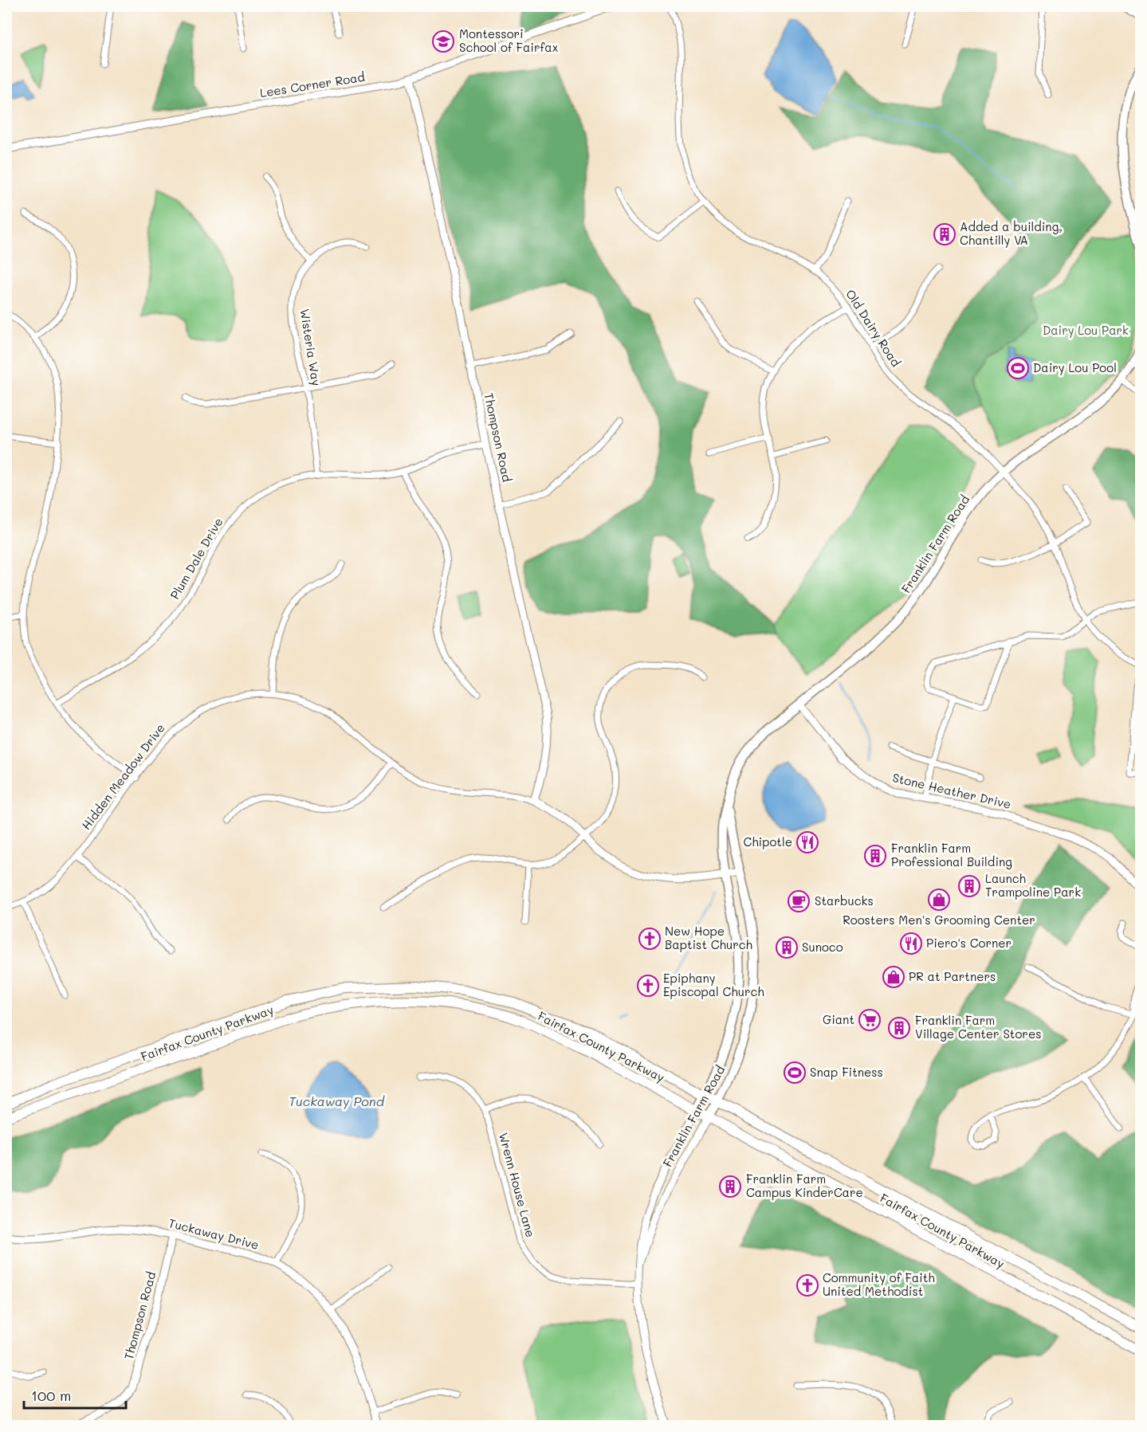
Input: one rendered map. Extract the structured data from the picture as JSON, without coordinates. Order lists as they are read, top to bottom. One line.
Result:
{"streets":{"highway":["Fairfax County Parkway"],"main road":["Franklin Farm Road"],"street":["Lees Corner Road","Old Dairy Road","Wisteria Way","Thompson Road","Plum Dale Drive","Hidden Meadow Drive","Stone Heather Drive","Wrenn House Lane","Tuckaway Drive"]},"crossings":[["Lees Corner Road","Thompson Road"],["Old Dairy Road","Franklin Farm Road"],["Wisteria Way","Plum Dale Drive"],["Thompson Road","Plum Dale Drive"],["Thompson Road","Hidden Meadow Drive"],["Thompson Road","Tuckaway Drive"],["Franklin Farm Road","Hidden Meadow Drive"],["Franklin Farm Road","Stone Heather Drive"],["Franklin Farm Road","Fairfax County Parkway"],["Franklin Farm Road","Wrenn House Lane"]],"water":["Tuckaway Pond"],"parks":["Dairy Lou Park"],"places":{"school or university":["Montessori School of Fairfax"],"building":["Added a building, Chantilly VA","Franklin Farm Professional Building","Launch Trampoline Park","Sunoco","Franklin Farm Village Center Stores","Franklin Farm Campus KinderCare"],"sports":["Dairy Lou Pool","Snap Fitness"],"restaurant":["Chipotle","Piero's Corner"],"shop":["Roosters Men's Grooming Center","PR at Partners"],"cafe":["Starbucks"],"church":["New Hope Baptist Church","Epiphany Episcopal Church","Community of Faith United Methodist"],"supermarket":["Giant"]},"scale_bar":"100 m"}
